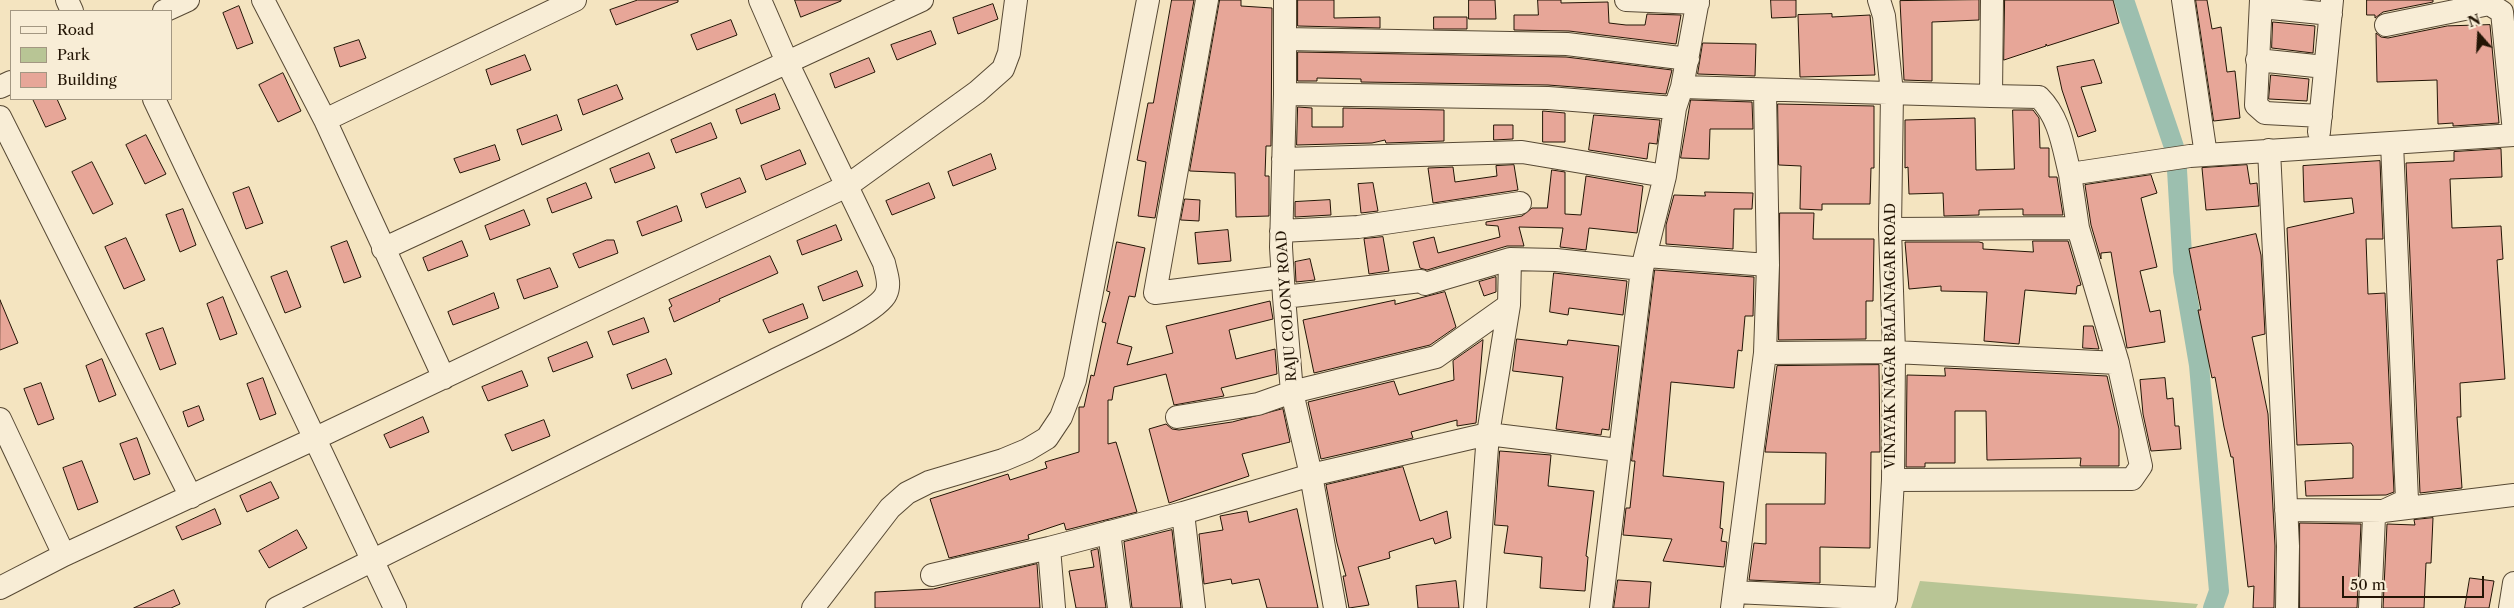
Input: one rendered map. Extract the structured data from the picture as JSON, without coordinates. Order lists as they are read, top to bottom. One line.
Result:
{"streets":{"street":["RAJU COLONY ROAD","VINAYAK NAGAR BALANAGAR ROAD"]},"legend":["Road","Park","Building"],"scale_bar":"50 m","north":"top"}
